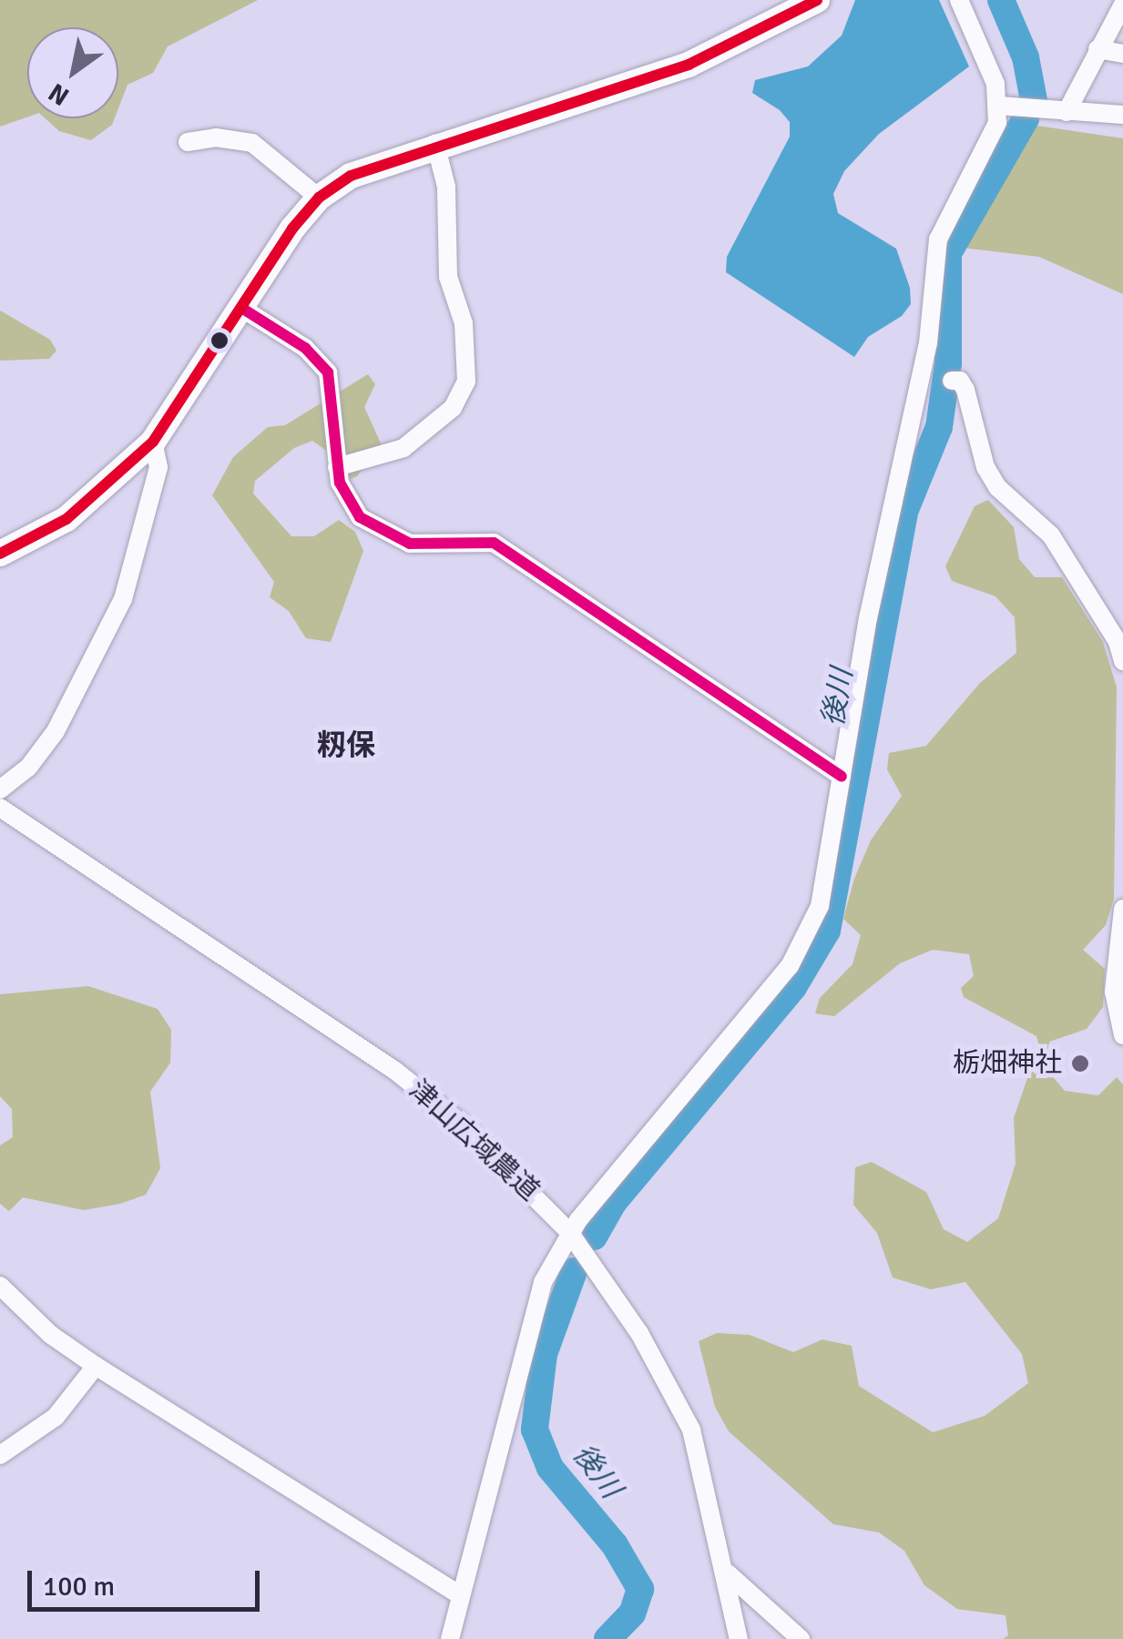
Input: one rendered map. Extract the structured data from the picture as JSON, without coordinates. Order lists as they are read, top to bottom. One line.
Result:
{"streets":{"street":["津山広域農道"]},"districts":["籾保"],"water":["後川"],"places":["栃畑神社"],"scale_bar":"100 m","north":"bottom left"}
